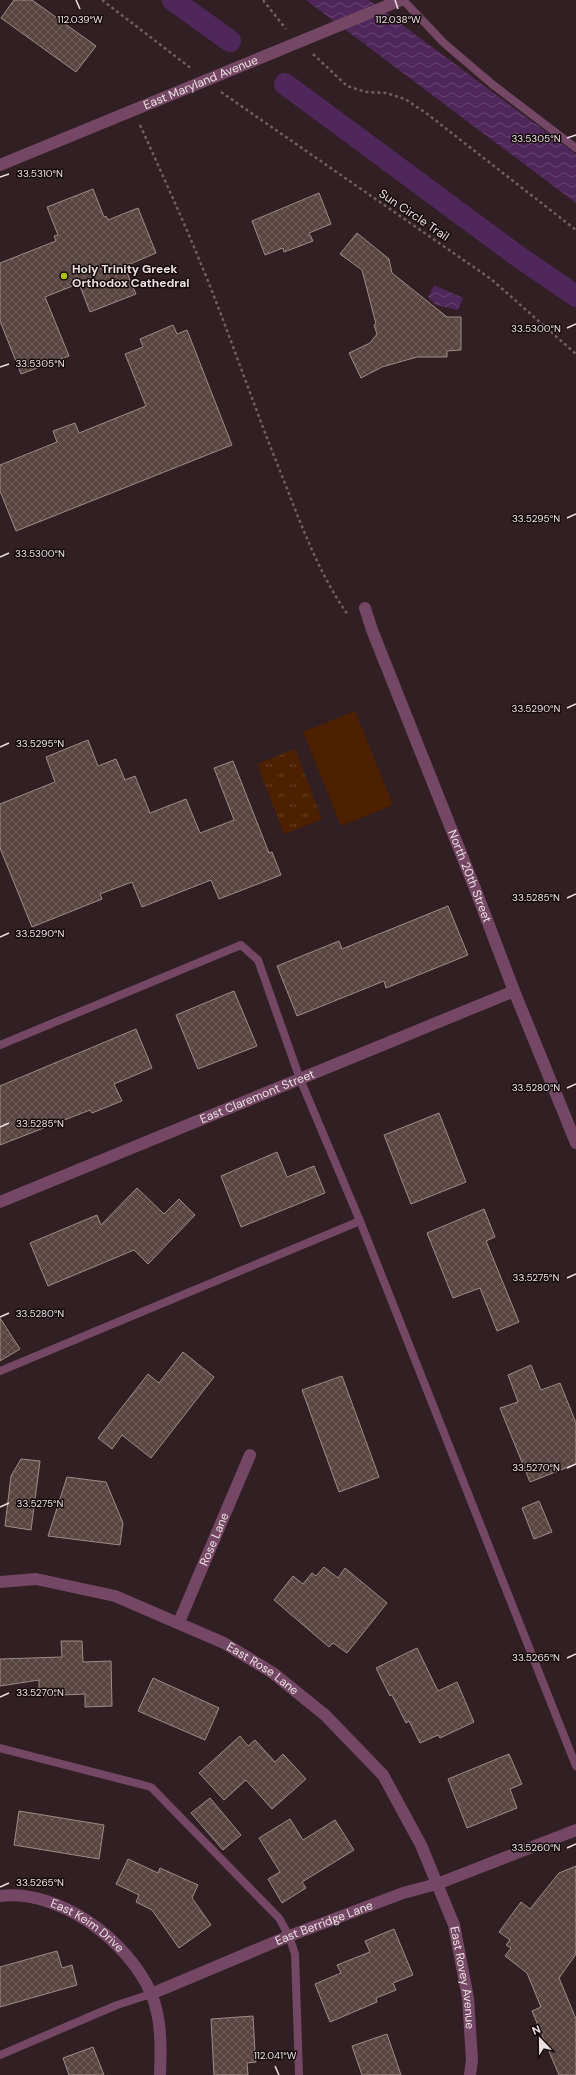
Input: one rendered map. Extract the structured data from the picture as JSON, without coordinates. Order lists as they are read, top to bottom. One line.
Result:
{"streets":{"street":["East Maryland Avenue","North 20th Street","East Claremont Street","Rose Lane","East Rose Lane","East Berridge Lane","East Keim Drive","East Rovey Avenue"],"path":["Sun Circle Trail"]},"crossings":[["North 20th Street","East Claremont Street"],["Rose Lane","East Rose Lane"],["East Rose Lane","East Berridge Lane"],["East Rose Lane","East Rovey Avenue"],["East Berridge Lane","East Keim Drive"],["East Berridge Lane","East Rovey Avenue"]],"places":["Holy Trinity Greek Orthodox Cathedral"],"north":"top","coordinates":["112.039°W","112.038°W","33.5305°N","33.5310°N","33.5300°N","33.5295°N","33.5290°N","33.5285°N","33.5280°N","33.5275°N","33.5270°N","33.5265°N","33.5260°N","112.041°W"]}
